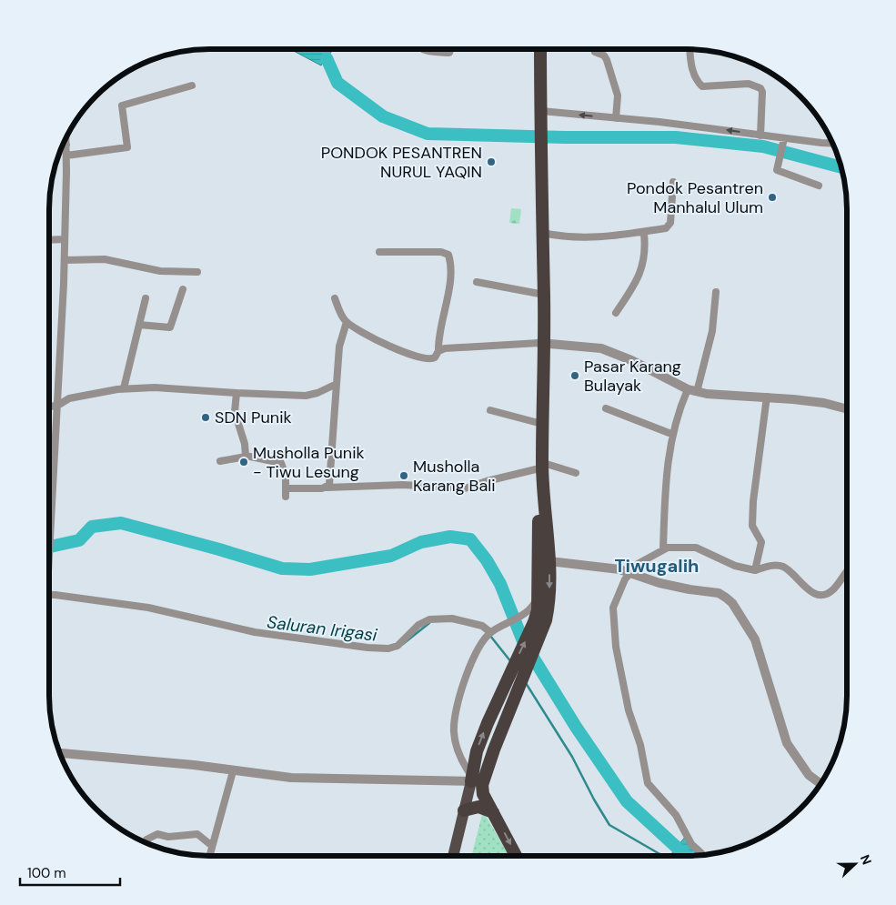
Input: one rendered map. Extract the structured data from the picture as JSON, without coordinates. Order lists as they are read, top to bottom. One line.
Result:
{"districts":["Tiwugalih"],"water":["Saluran Irigasi"],"places":["PONDOK PESANTREN NURUL YAQIN","Pondok Pesantren Manhalul Ulum","Pasar Karang Bulayak","SDN Punik","Musholla Punik - Tiwu Lesung","Musholla Karang Bali"],"scale_bar":"100 m","north":"right"}
